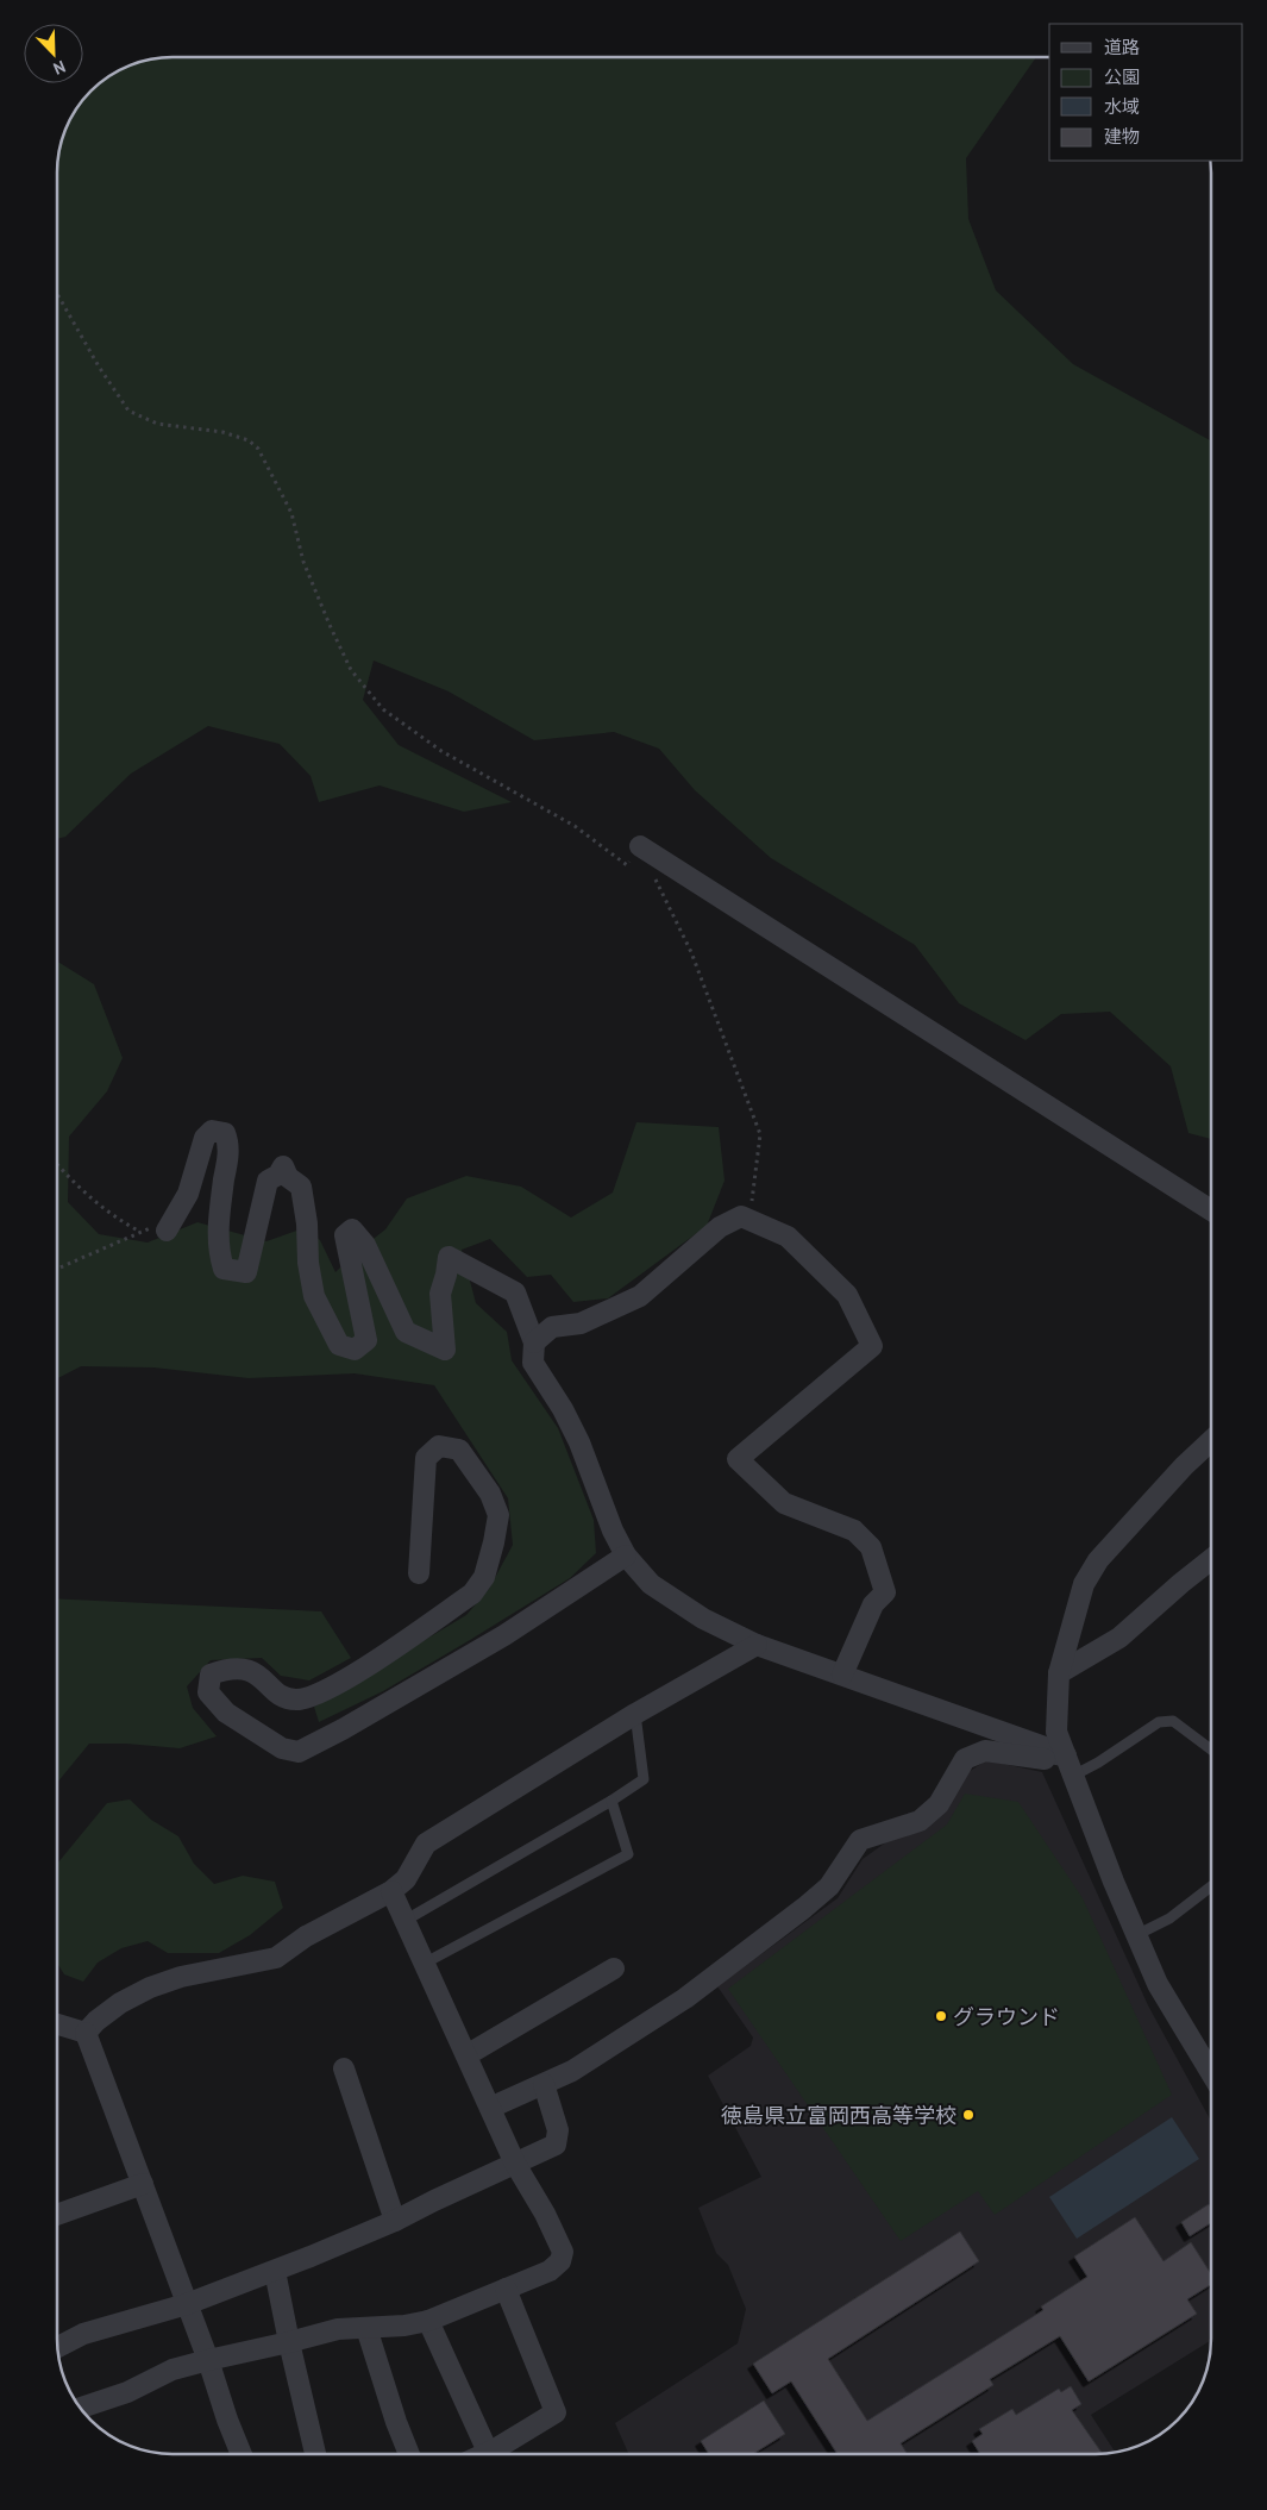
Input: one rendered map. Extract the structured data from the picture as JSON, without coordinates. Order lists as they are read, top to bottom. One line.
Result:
{"places":["グラウンド","徳島県立富岡西高等学校"],"legend":["道路","公園","水域","建物"],"north":"bottom right"}
